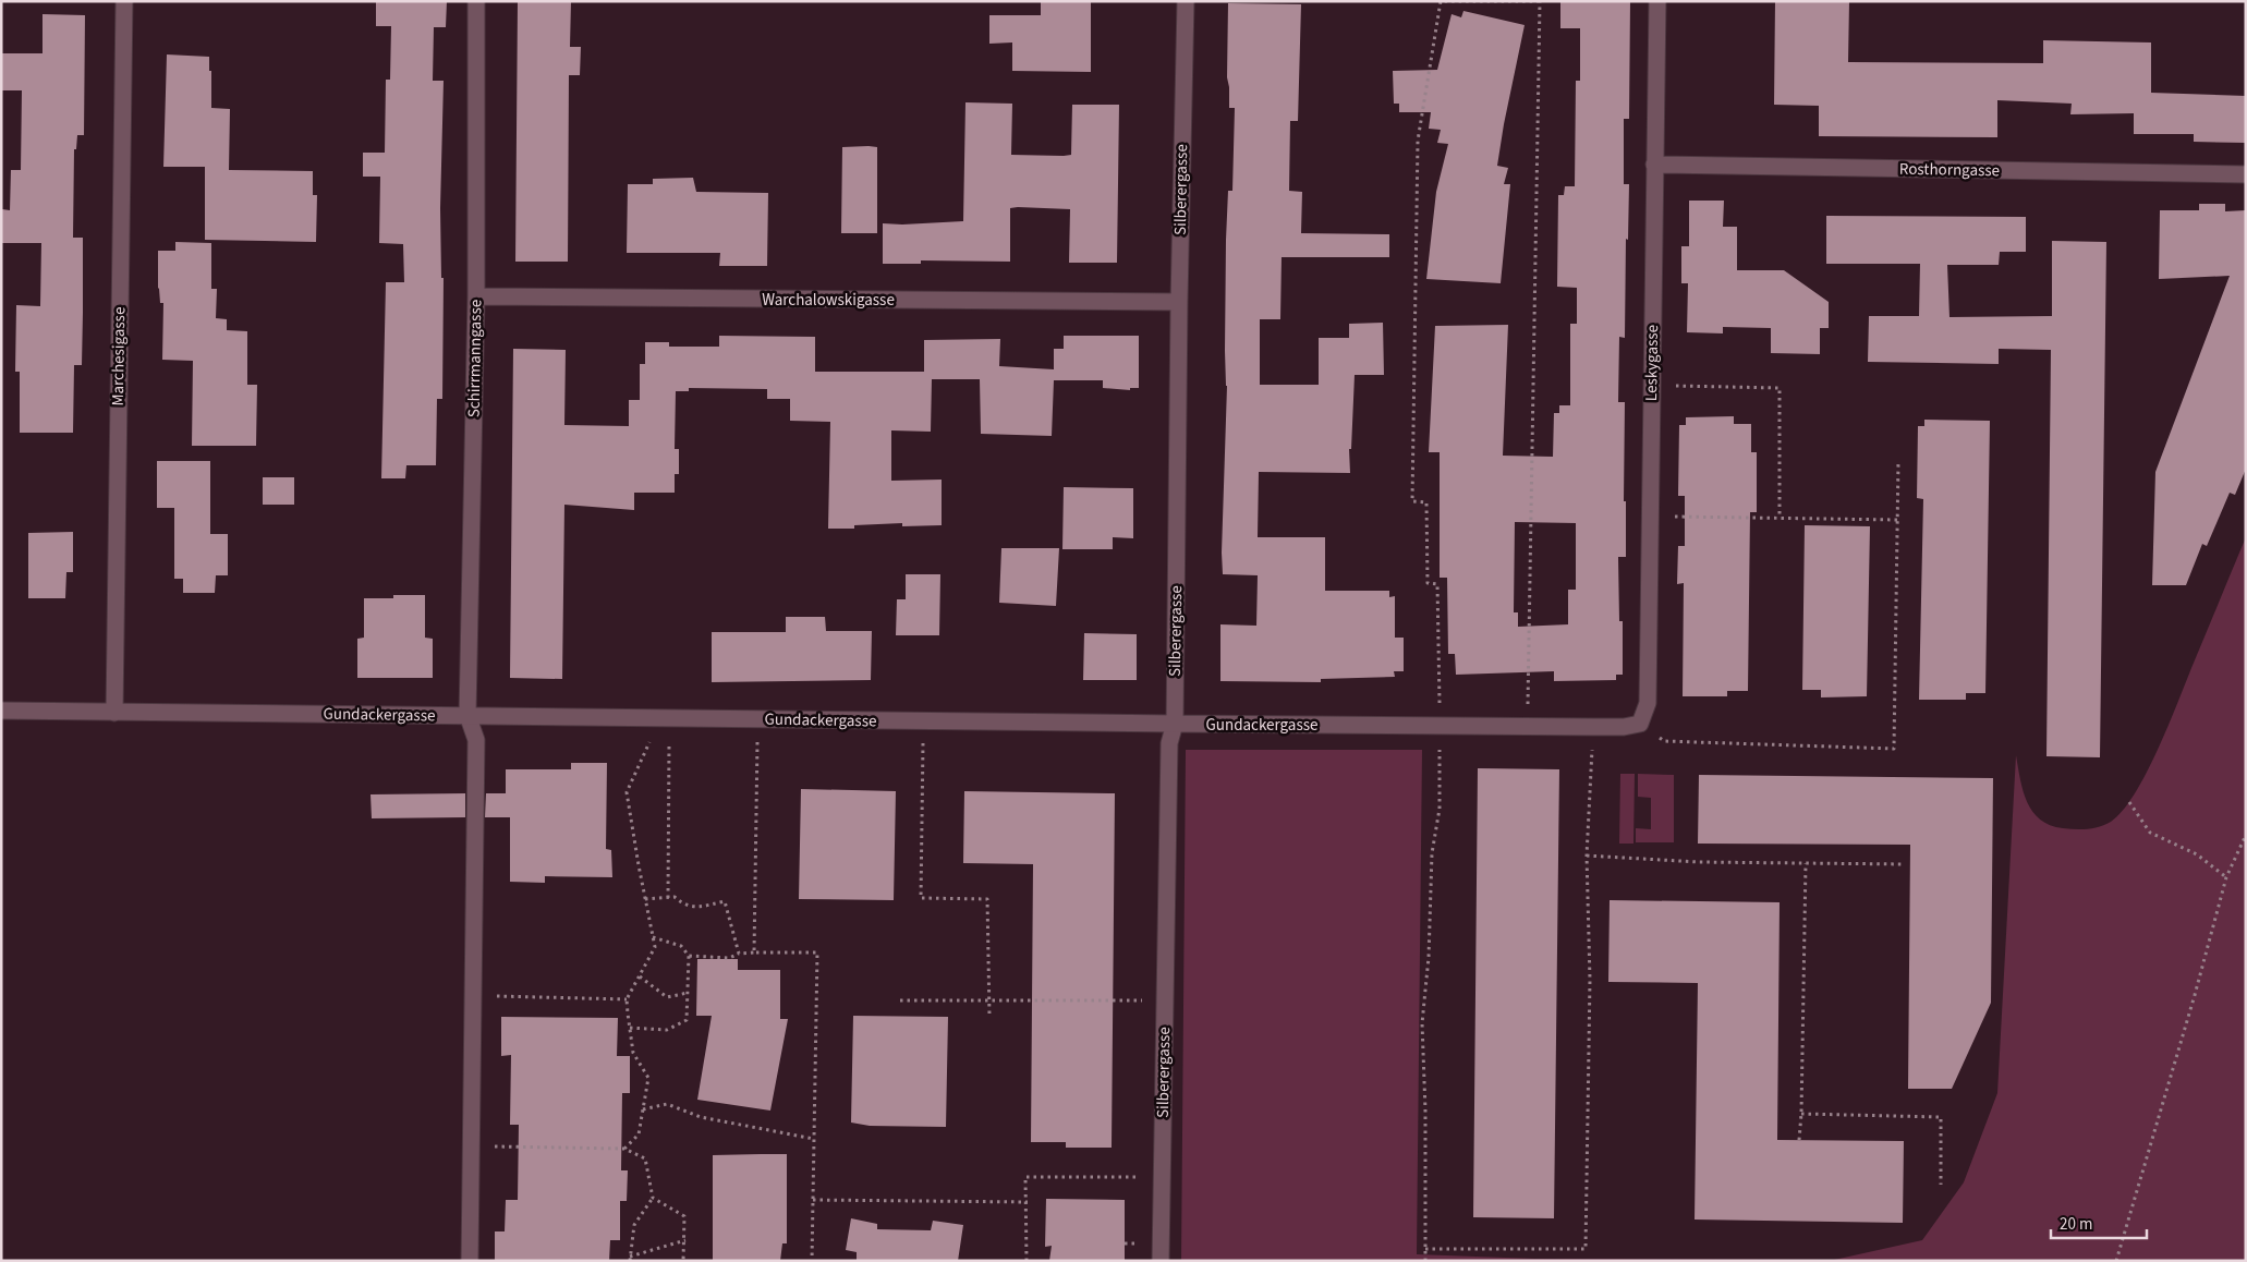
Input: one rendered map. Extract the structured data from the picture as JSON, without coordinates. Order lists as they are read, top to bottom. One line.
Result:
{"streets":{"street":["Rosthorngasse","Silberergasse","Warchalowskigasse","Marchesigasse","Schirrmanngasse","Leskygasse","Gundackergasse"]},"crossings":[["Rosthorngasse","Leskygasse"],["Silberergasse","Warchalowskigasse"],["Silberergasse","Gundackergasse"],["Warchalowskigasse","Schirrmanngasse"],["Marchesigasse","Gundackergasse"],["Schirrmanngasse","Gundackergasse"],["Leskygasse","Gundackergasse"]],"scale_bar":"20 m"}
